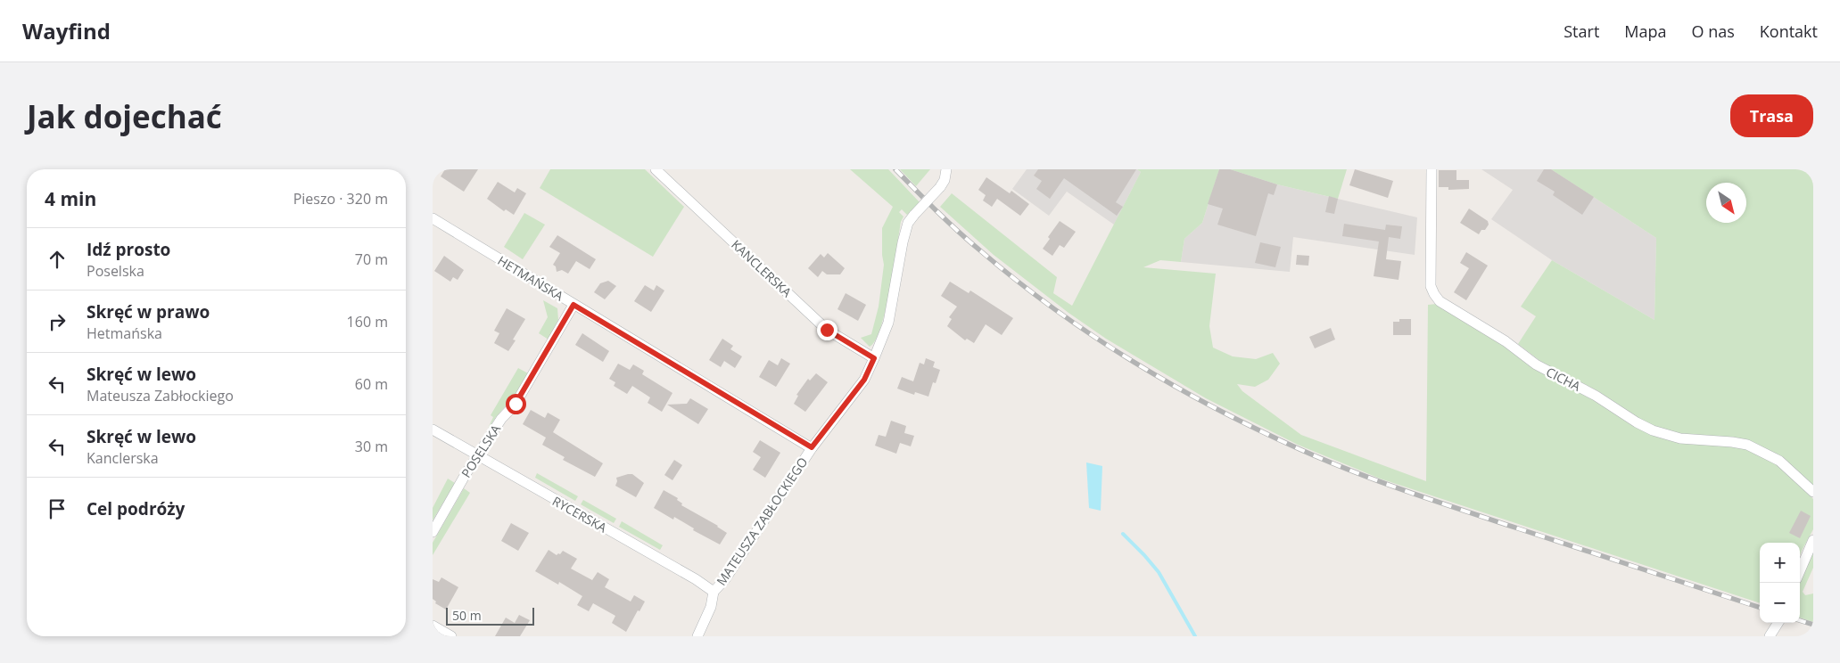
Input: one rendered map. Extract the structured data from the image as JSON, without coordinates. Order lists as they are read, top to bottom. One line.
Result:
{"streets":{"street":["KANCLERSKA","HETMAŃSKA","CICHA","POSELSKA","RYCERSKA","MATEUSZA ZABŁOCKIEGO"]},"crossings":[["KANCLERSKA","MATEUSZA ZABŁOCKIEGO"],["HETMAŃSKA","POSELSKA"],["HETMAŃSKA","MATEUSZA ZABŁOCKIEGO"],["POSELSKA","RYCERSKA"],["RYCERSKA","MATEUSZA ZABŁOCKIEGO"]],"scale_bar":"50 m","north":"bottom right","page":{"header":"Wayfind","nav":["Start","Mapa","O nas","Kontakt"],"buttons":"Trasa","title":"Jak dojechać","heading":["4 min","Pieszo · 320 m"],"list":[["Idź prosto","Poselska","70 m"],["Skręć w prawo","Hetmańska","160 m"],["Skręć w lewo","Mateusza Zabłockiego","60 m"],["Skręć w lewo","Kanclerska","30 m"],"Cel podróży"],"map_buttons":["+","−"],"scale":"50 m"}}
